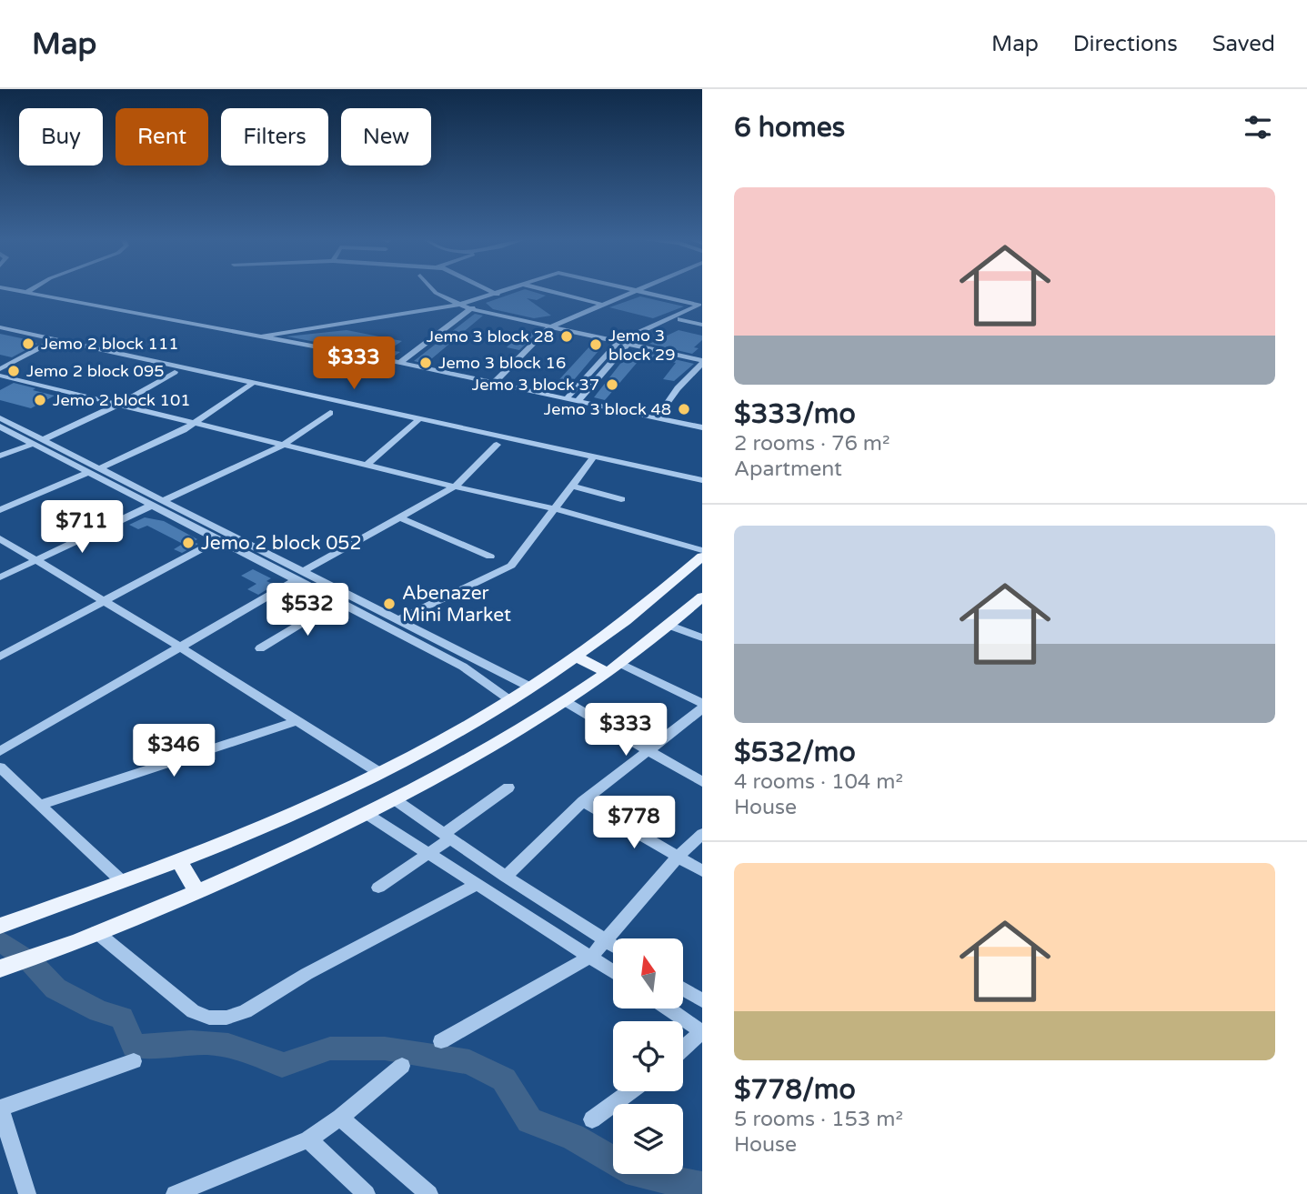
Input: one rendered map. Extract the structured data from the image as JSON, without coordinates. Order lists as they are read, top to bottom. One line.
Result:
{"places":["Jemo 3 block 28","Jemo 2 block 111","Jemo 3 block 29","Jemo 3 block 16","Jemo 2 block 095","Jemo 3 block 37","Jemo 2 block 101","Jemo 3 block 48","Jemo 2 block 052","Abenazer Mini Market"],"north":"top","page":{"header":"Map","nav":["Map","Directions","Saved"],"heading":"6 homes","chip":["Buy","Rent","Filters","New"],"list":[{"name":"$333/mo","note":"2 rooms · 76 m² · Apartment"},{"name":"$532/mo","note":"4 rooms · 104 m² · House"},{"name":"$778/mo","note":"5 rooms · 153 m² · House"}],"price":["$333","$711","$532","$333","$346","$778"]}}
